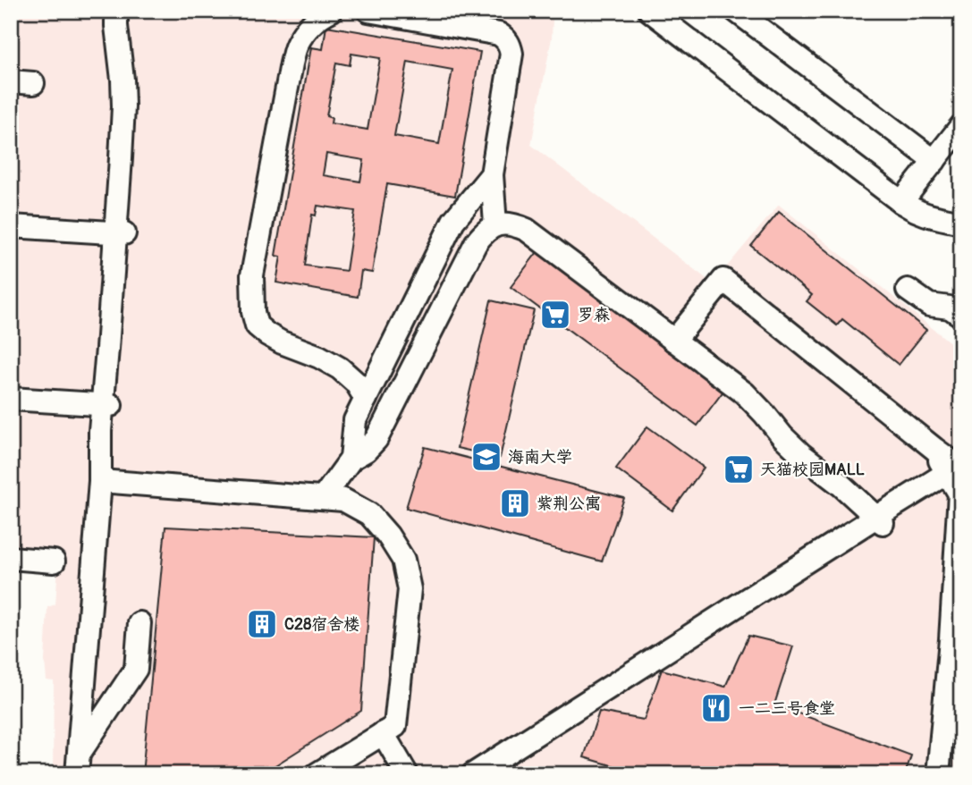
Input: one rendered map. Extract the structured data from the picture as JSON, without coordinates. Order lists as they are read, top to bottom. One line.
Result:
{"places":{"supermarket":["罗森","天猫校园MALL"],"school or university":["海南大学"],"building":["紫荆公寓","C28宿舍楼"],"restaurant":["一二三号食堂"]}}
